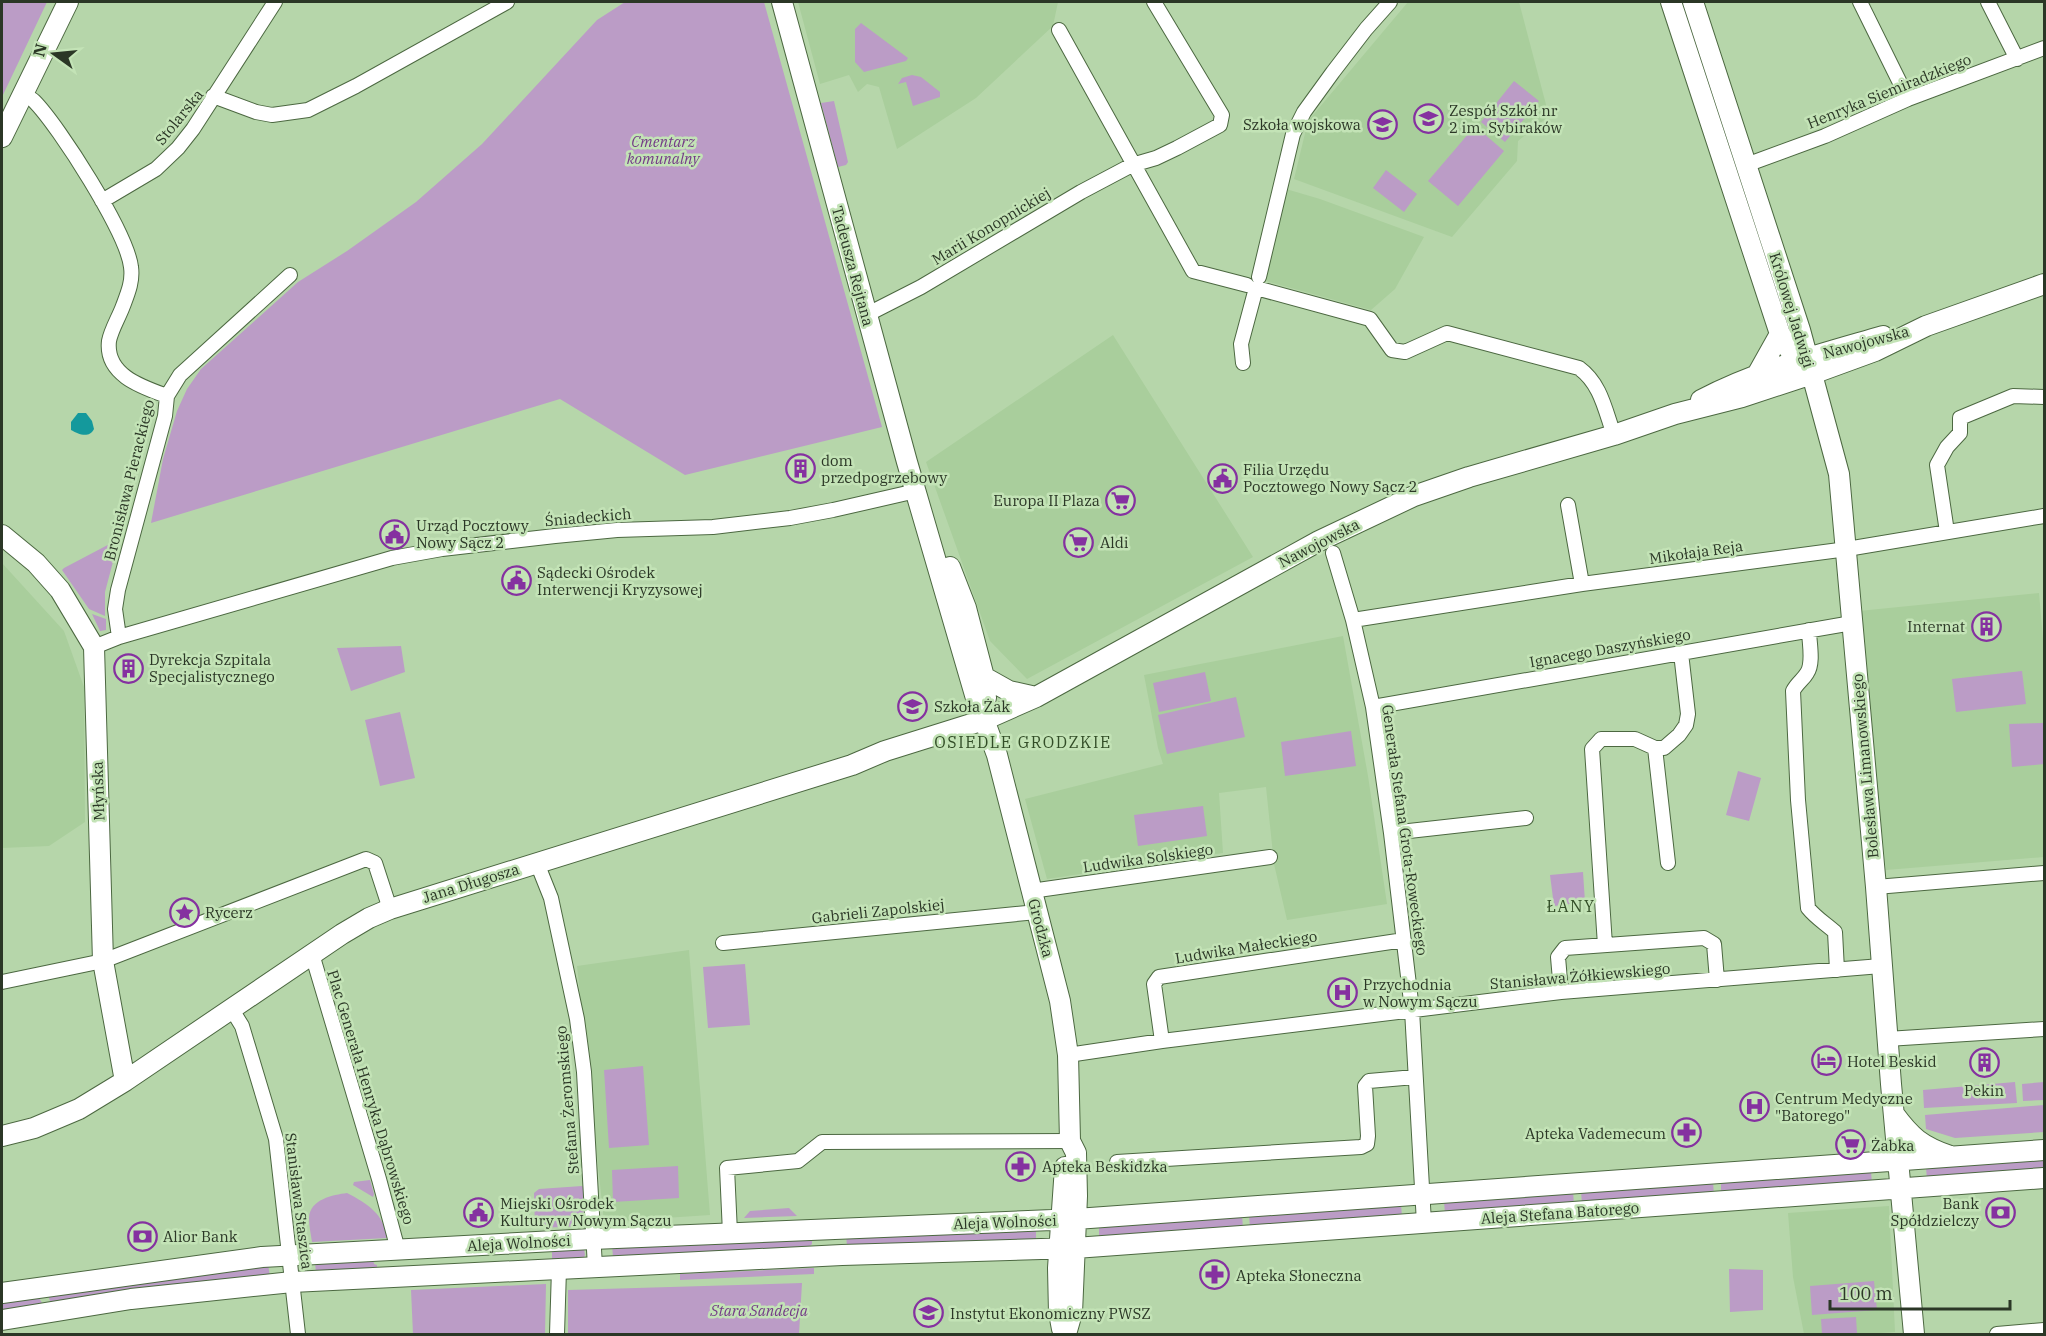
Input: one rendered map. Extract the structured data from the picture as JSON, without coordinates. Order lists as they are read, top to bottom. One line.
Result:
{"streets":{"street":["Henryka Siemiradzkiego","Stolarska","Marii Konopnickiej","Tadeusza Rejtana","Królowej Jadwigi","Nawojowska","Bronisława Pierackiego","Śniadeckich","Mikołaja Reja","Ignacego Daszyńskiego","Bolesława Limanowskiego","Młyńska","Generała Stefana Grota-Roweckiego","Ludwika Solskiego","Jana Długosza","Gabrieli Zapolskiej","Grodzka","Ludwika Małeckiego","Stanisława Żółkiewskiego","Plac Generała Henryka Dąbrowskiego","Stefana Żeromskiego","Stanisława Staszica","Aleja Stefana Batorego","Aleja Wolności"]},"crossings":[["Henryka Siemiradzkiego","Królowej Jadwigi"],["Marii Konopnickiej","Tadeusza Rejtana"],["Tadeusza Rejtana","Nawojowska"],["Tadeusza Rejtana","Śniadeckich"],["Tadeusza Rejtana","Jana Długosza"],["Tadeusza Rejtana","Grodzka"],["Królowej Jadwigi","Nawojowska"],["Królowej Jadwigi","Bolesława Limanowskiego"],["Nawojowska","Bolesława Limanowskiego"],["Nawojowska","Jana Długosza"],["Nawojowska","Grodzka"],["Bronisława Pierackiego","Śniadeckich"],["Śniadeckich","Młyńska"],["Mikołaja Reja","Bolesława Limanowskiego"],["Mikołaja Reja","Generała Stefana Grota-Roweckiego"],["Ignacego Daszyńskiego","Bolesława Limanowskiego"],["Ignacego Daszyńskiego","Generała Stefana Grota-Roweckiego"],["Bolesława Limanowskiego","Stanisława Żółkiewskiego"],["Bolesława Limanowskiego","Aleja Stefana Batorego"],["Młyńska","Jana Długosza"],["Generała Stefana Grota-Roweckiego","Ludwika Małeckiego"],["Generała Stefana Grota-Roweckiego","Stanisława Żółkiewskiego"],["Generała Stefana Grota-Roweckiego","Aleja Stefana Batorego"],["Ludwika Solskiego","Grodzka"],["Jana Długosza","Grodzka"],["Jana Długosza","Plac Generała Henryka Dąbrowskiego"],["Jana Długosza","Stefana Żeromskiego"],["Jana Długosza","Stanisława Staszica"],["Gabrieli Zapolskiej","Grodzka"],["Grodzka","Stanisława Żółkiewskiego"],["Grodzka","Aleja Stefana Batorego"],["Grodzka","Aleja Wolności"],["Ludwika Małeckiego","Stanisława Żółkiewskiego"],["Plac Generała Henryka Dąbrowskiego","Aleja Wolności"],["Stefana Żeromskiego","Aleja Wolności"],["Stanisława Staszica","Aleja Wolności"],["Aleja Stefana Batorego","Aleja Wolności"]],"districts":["OSIEDLE GRODZKIE","ŁANY"],"parks":["Cmentarz komunalny","Stara Sandecja"],"places":{"school or university":["Zespół Szkół nr 2 im. Sybiraków","Szkoła wojskowa","Szkoła Żak","Instytut Ekonomiczny PWSZ"],"building":["dom przedpogrzebowy","Internat","Dyrekcja Szpitala Specjalistycznego","Pekin"],"public building":["Filia Urzędu Pocztowego Nowy Sącz 2","Urząd Pocztowy Nowy Sącz 2","Sądecki Ośrodek Interwencji Kryzysowej","Miejski Ośrodek Kultury w Nowym Sączu"],"supermarket":["Europa II Plaza","Aldi","Żabka"],"place":["Rycerz"],"hospital":["Przychodnia w Nowym Sączu","Centrum Medyczne \"Batorego\""],"hotel":["Hotel Beskid"],"pharmacy":["Apteka Vademecum","Apteka Beskidzka","Apteka Słoneczna"],"bank":["Bank Spółdzielczy","Alior Bank"]},"scale_bar":"100 m","north":"left"}
